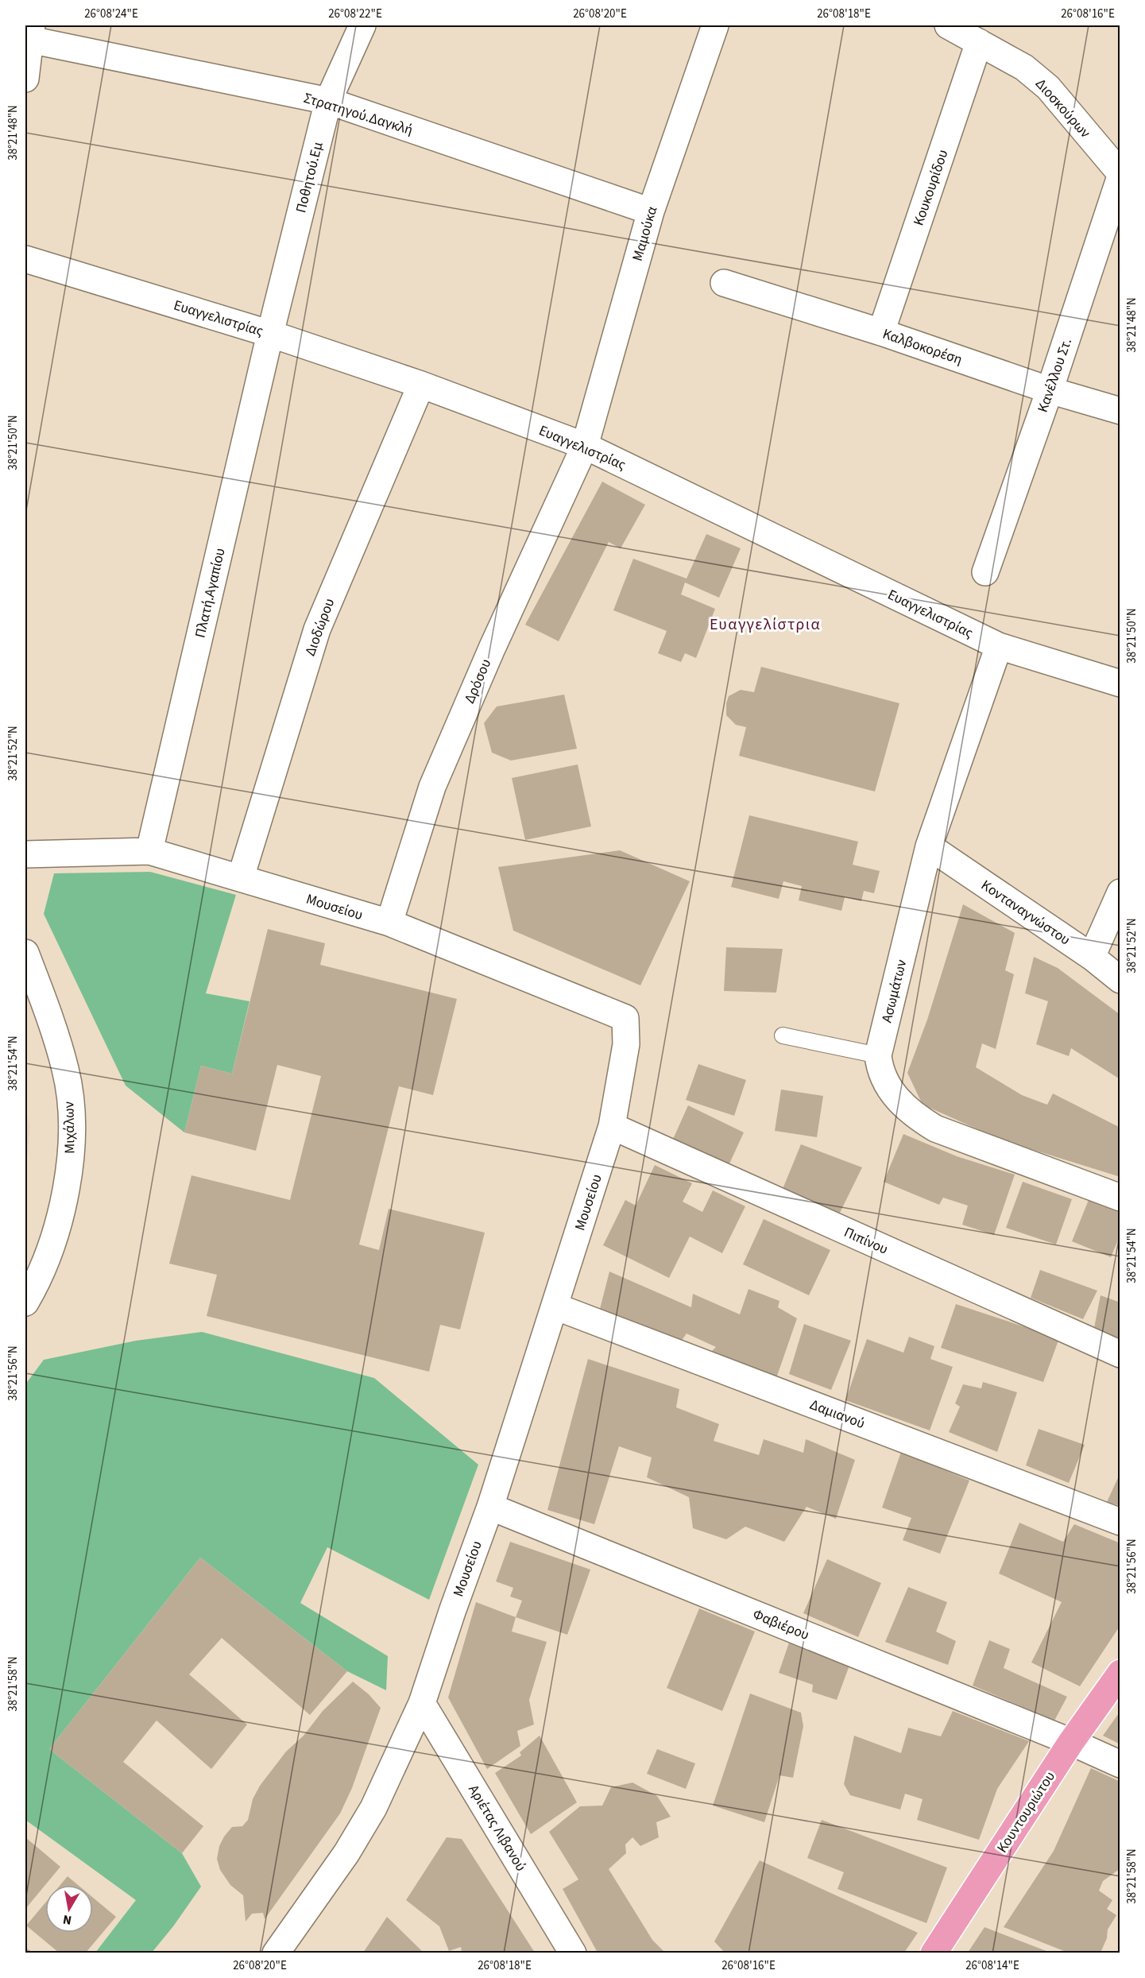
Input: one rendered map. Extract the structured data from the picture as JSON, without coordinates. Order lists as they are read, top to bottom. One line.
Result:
{"streets":{"main road":["Κουντουριώτου"],"street":["Διοσκούρων","Στρατηγού.Δαγκλή","Ποθητού.Εμ","Κουκουρίδου","Μαμούκα","Ευαγγελιστρίας","Καλβοκορέση","Κανέλλου Στ.","Πλατή.Αγαπίου","Διοδώρου","Δρόσου","Μουσείου","Κονταναγνώστου","Ασωμάτων","Μιχάλων","Πιπίνου","Δαμιανού","Φαβιέρου","Αριέτας Λιβανού"]},"crossings":[["Διοσκούρων","Κουκουρίδου"],["Διοσκούρων","Κανέλλου Στ."],["Στρατηγού.Δαγκλή","Ποθητού.Εμ"],["Στρατηγού.Δαγκλή","Μαμούκα"],["Ποθητού.Εμ","Ευαγγελιστρίας"],["Ποθητού.Εμ","Πλατή.Αγαπίου"],["Κουκουρίδου","Καλβοκορέση"],["Μαμούκα","Ευαγγελιστρίας"],["Μαμούκα","Δρόσου"],["Ευαγγελιστρίας","Πλατή.Αγαπίου"],["Ευαγγελιστρίας","Διοδώρου"],["Ευαγγελιστρίας","Δρόσου"],["Ευαγγελιστρίας","Ασωμάτων"],["Καλβοκορέση","Κανέλλου Στ."],["Πλατή.Αγαπίου","Μουσείου"],["Διοδώρου","Μουσείου"],["Δρόσου","Μουσείου"],["Μουσείου","Πιπίνου"],["Μουσείου","Δαμιανού"],["Μουσείου","Φαβιέρου"],["Μουσείου","Αριέτας Λιβανού"],["Κονταναγνώστου","Ασωμάτων"],["Φαβιέρου","Κουντουριώτου"]],"districts":["Ευαγγελίστρια"],"north":"bottom","coordinates":["26°08'24\"E","26°08'22\"E","26°08'20\"E","26°08'18\"E","26°08'16\"E","38°21'48\"N","38°21'50\"N","38°21'52\"N","38°21'54\"N","38°21'56\"N","38°21'58\"N","26°08'14\"E"]}
